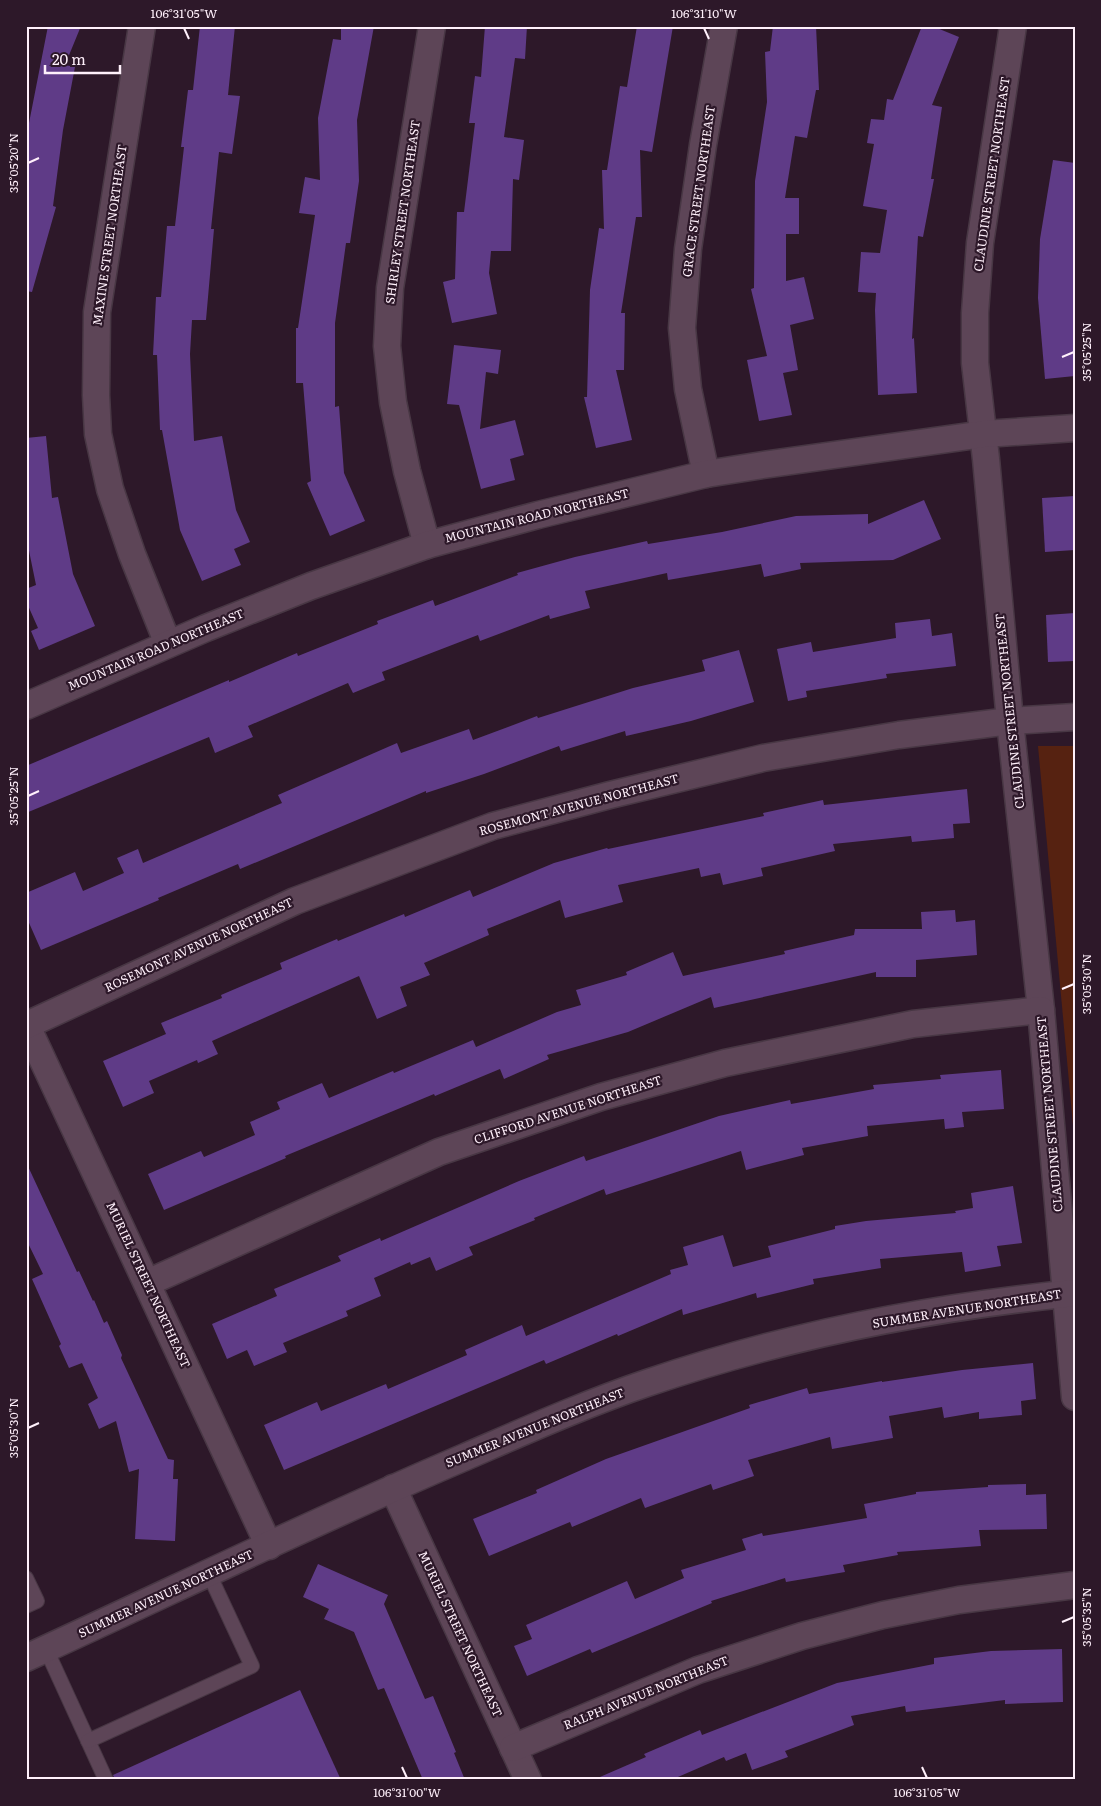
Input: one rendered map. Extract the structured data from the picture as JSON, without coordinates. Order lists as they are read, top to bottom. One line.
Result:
{"streets":{"street":["CLAUDINE STREET NORTHEAST","GRACE STREET NORTHEAST","SHIRLEY STREET NORTHEAST","MAXINE STREET NORTHEAST","MOUNTAIN ROAD NORTHEAST","ROSEMONT AVENUE NORTHEAST","CLIFFORD AVENUE NORTHEAST","MURIEL STREET NORTHEAST","SUMMER AVENUE NORTHEAST","RALPH AVENUE NORTHEAST"]},"crossings":[["CLAUDINE STREET NORTHEAST","MOUNTAIN ROAD NORTHEAST"],["CLAUDINE STREET NORTHEAST","ROSEMONT AVENUE NORTHEAST"],["CLAUDINE STREET NORTHEAST","CLIFFORD AVENUE NORTHEAST"],["CLAUDINE STREET NORTHEAST","SUMMER AVENUE NORTHEAST"],["GRACE STREET NORTHEAST","MOUNTAIN ROAD NORTHEAST"],["SHIRLEY STREET NORTHEAST","MOUNTAIN ROAD NORTHEAST"],["MAXINE STREET NORTHEAST","MOUNTAIN ROAD NORTHEAST"],["ROSEMONT AVENUE NORTHEAST","MURIEL STREET NORTHEAST"],["CLIFFORD AVENUE NORTHEAST","MURIEL STREET NORTHEAST"],["MURIEL STREET NORTHEAST","SUMMER AVENUE NORTHEAST"],["MURIEL STREET NORTHEAST","RALPH AVENUE NORTHEAST"]],"scale_bar":"20 m","coordinates":["106°31'05\"W","106°31'10\"W","35°05'20\"N","35°05'25\"N","35°05'30\"N","35°05'35\"N","106°31'00\"W"]}
